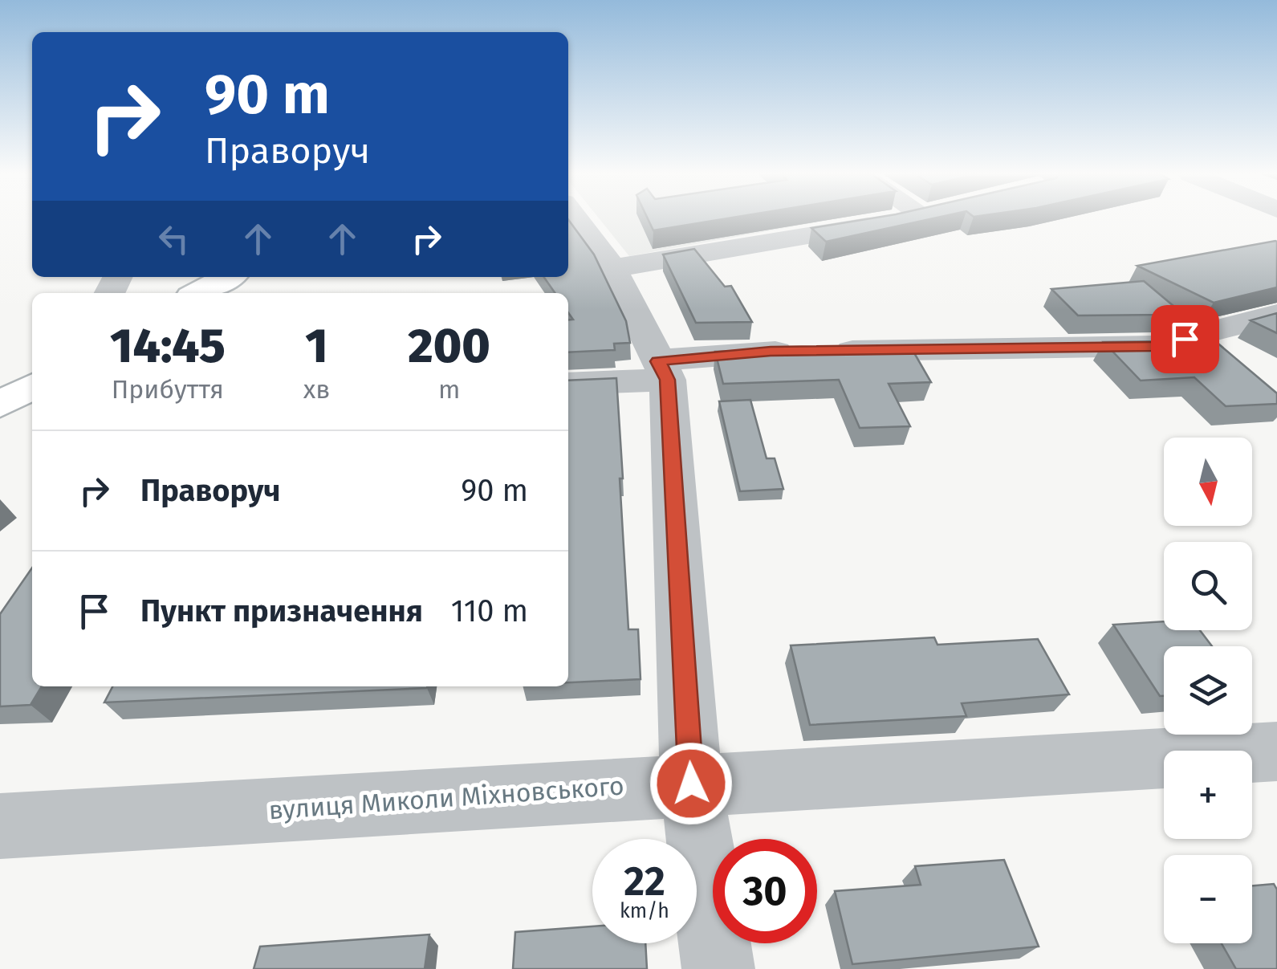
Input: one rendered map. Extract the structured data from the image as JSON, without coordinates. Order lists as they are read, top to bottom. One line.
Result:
{"streets":{"street":["вулиця Миколи Міхновського"]},"north":"bottom","page":{"turn":["90 m","Праворуч"],"eta":["14:45","Прибуття","1","хв","200","m"],"list":[{"name":"Праворуч","value":"90 m"},{"name":"Пункт призначення","value":"110 m"}],"map_buttons":["+","−"],"speed":"22 km/h","limit":"30"}}
